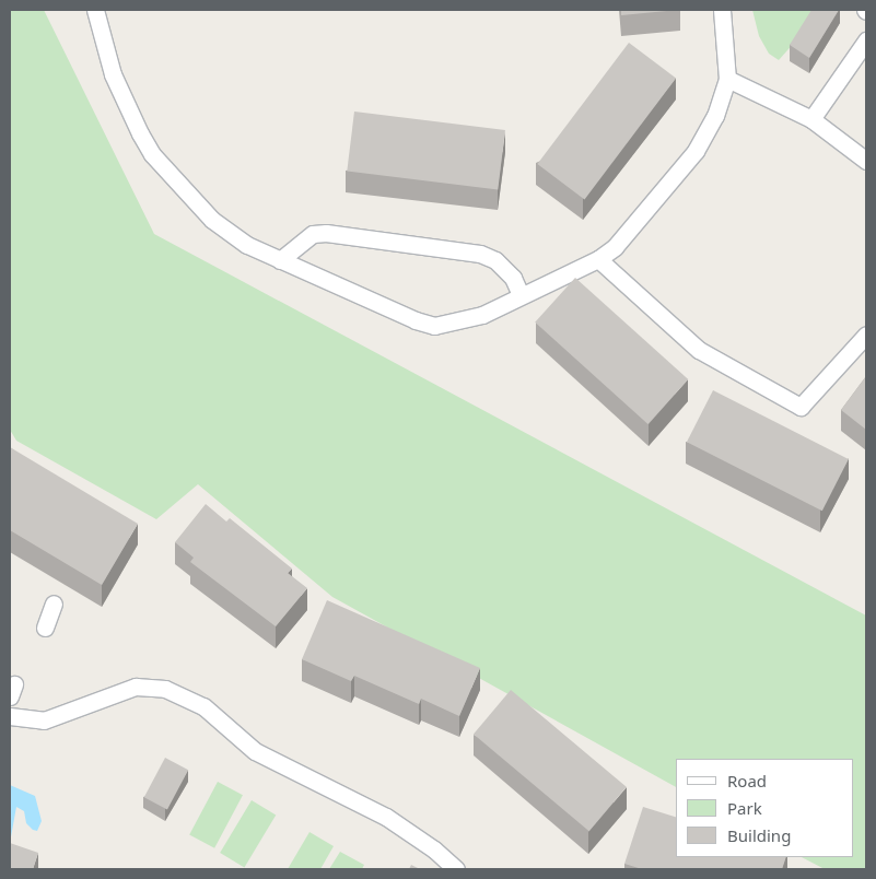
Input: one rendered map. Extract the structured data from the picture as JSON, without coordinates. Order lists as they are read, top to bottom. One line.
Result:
{"legend":["Road","Park","Building"]}
